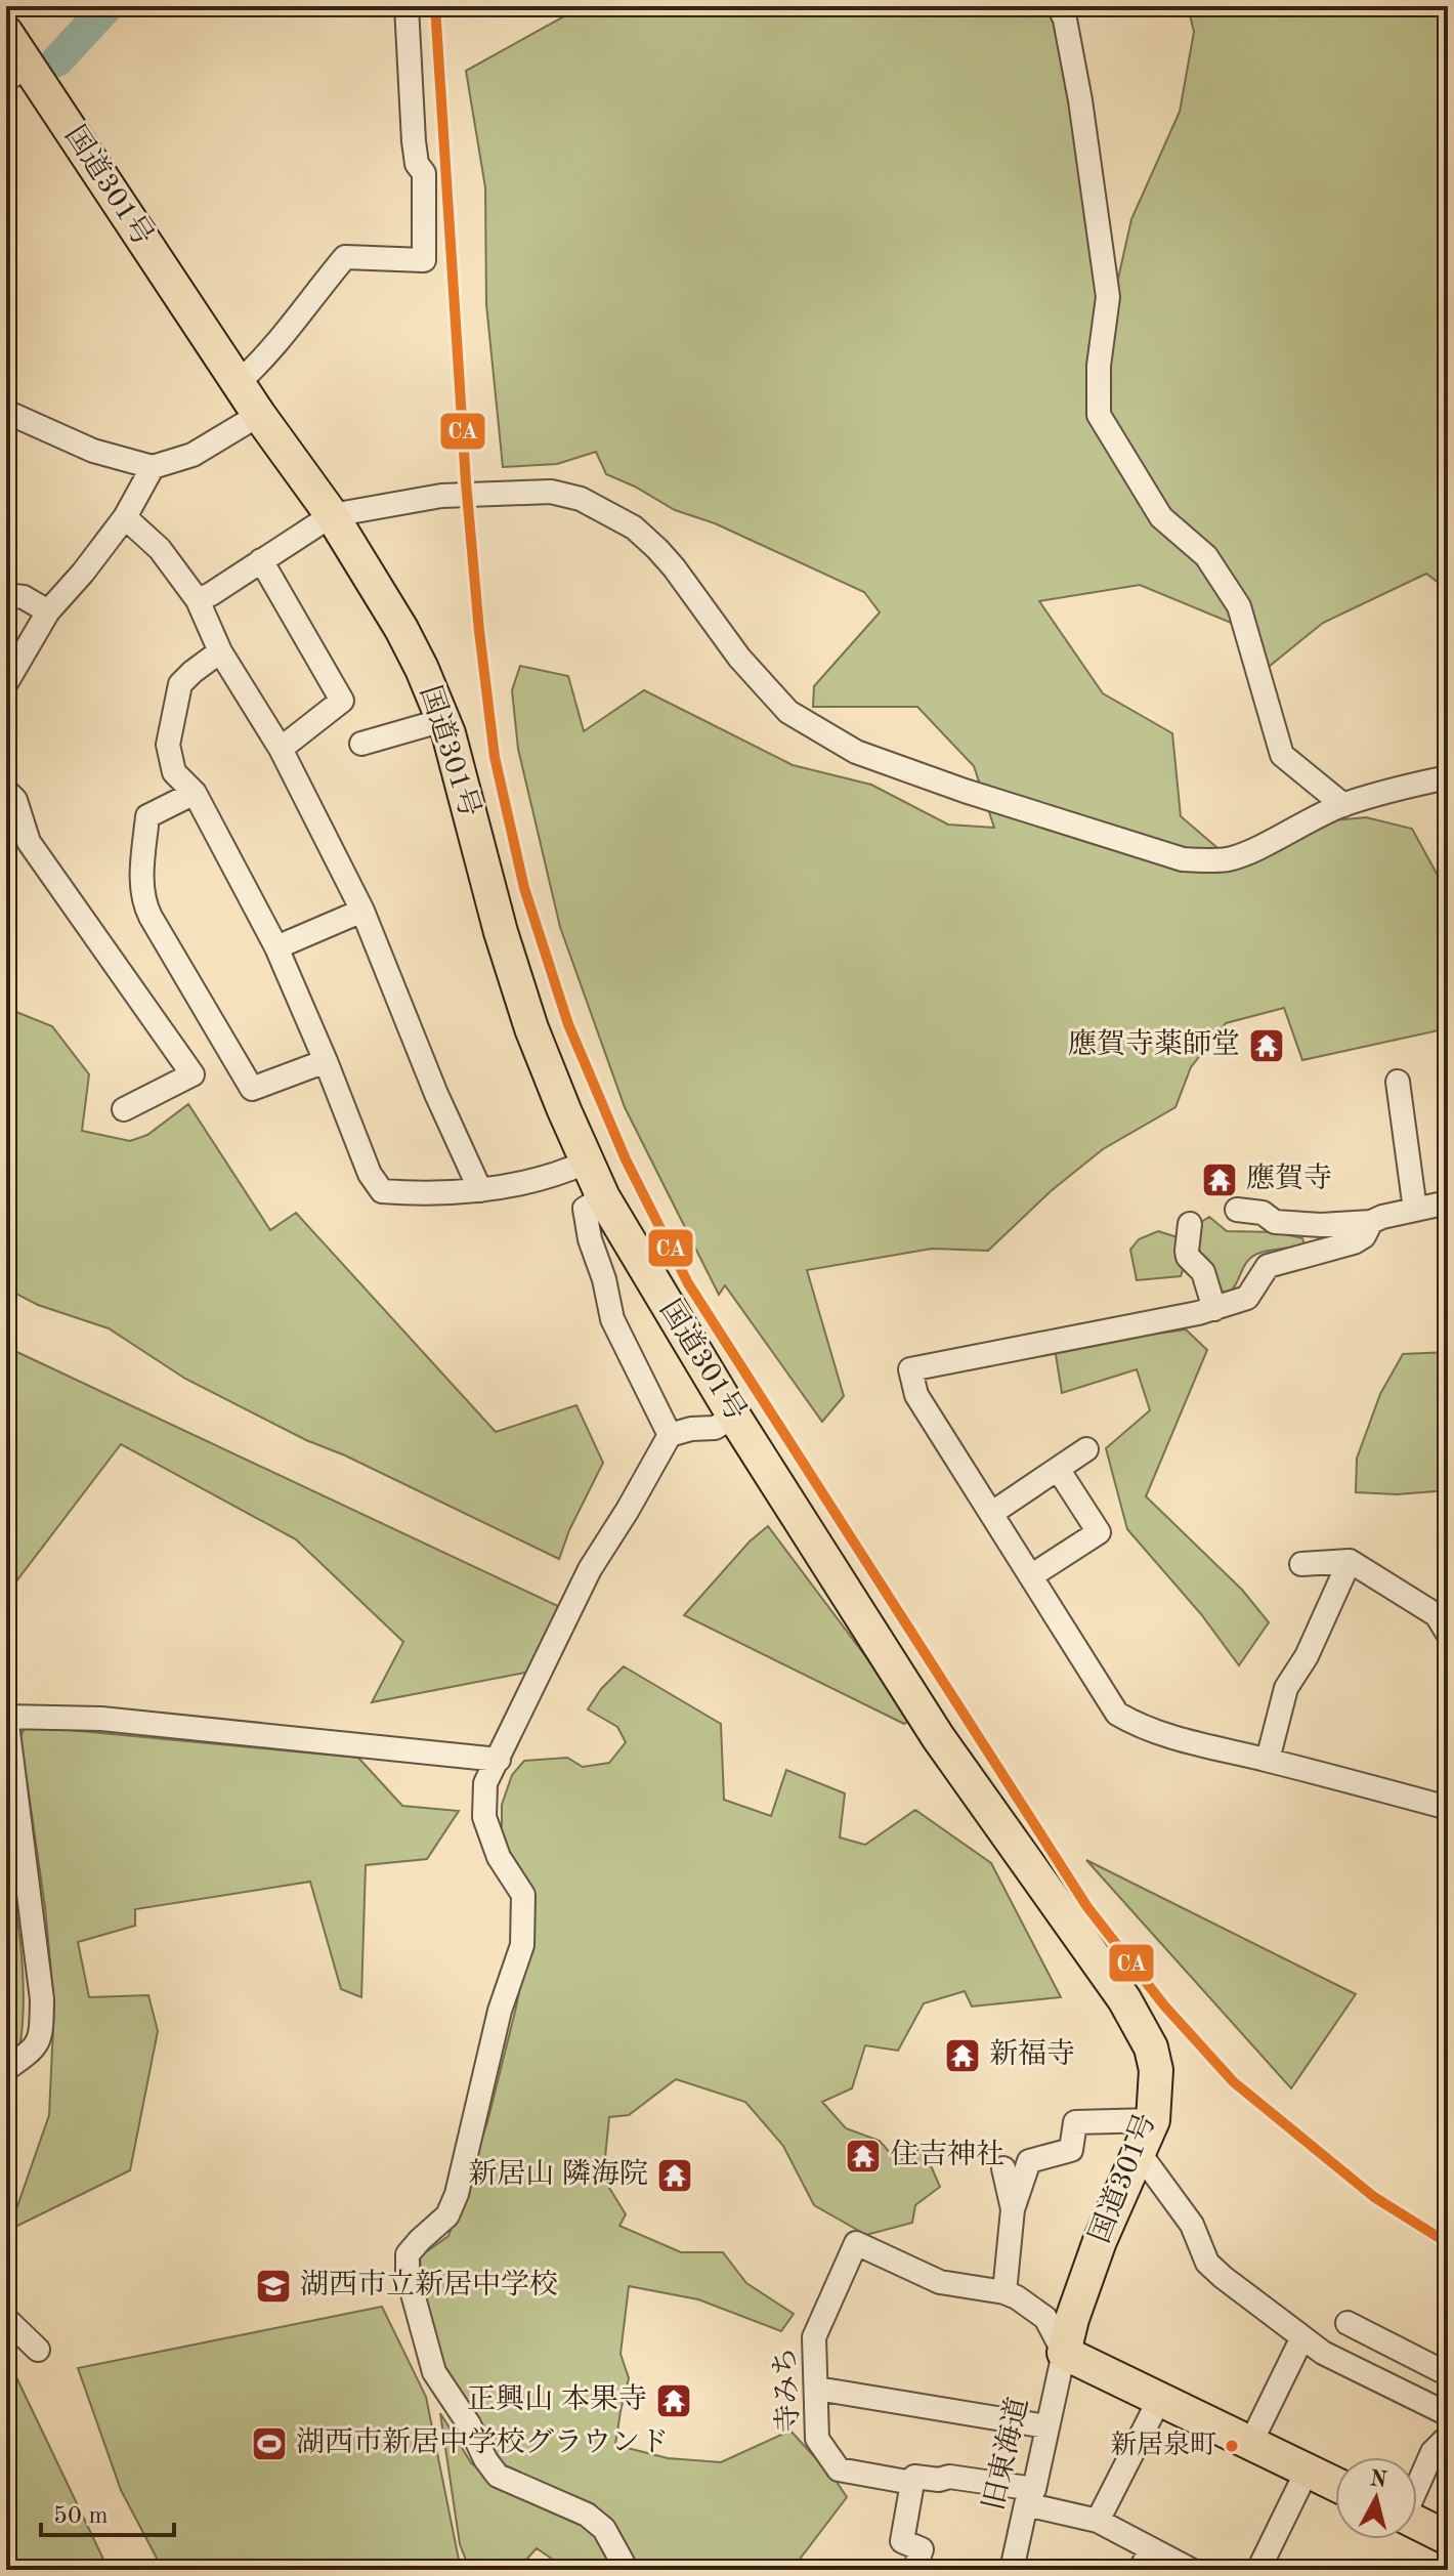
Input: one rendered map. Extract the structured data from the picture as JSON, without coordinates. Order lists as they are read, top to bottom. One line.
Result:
{"streets":{"highway":["国道301号"],"street":["寺みち","旧東海道"]},"crossings":[["国道301号","旧東海道"],["寺みち","旧東海道"]],"places":{"temple":["應賀寺薬師堂","應賀寺","新福寺","住吉神社","新居山 隣海院","正興山 本果寺"],"school or university":["湖西市立新居中学校"],"sports":["湖西市新居中学校グラウンド"],"other":["新居泉町"]},"lines":["transit line CA"],"scale_bar":"50 m","north":"top"}
